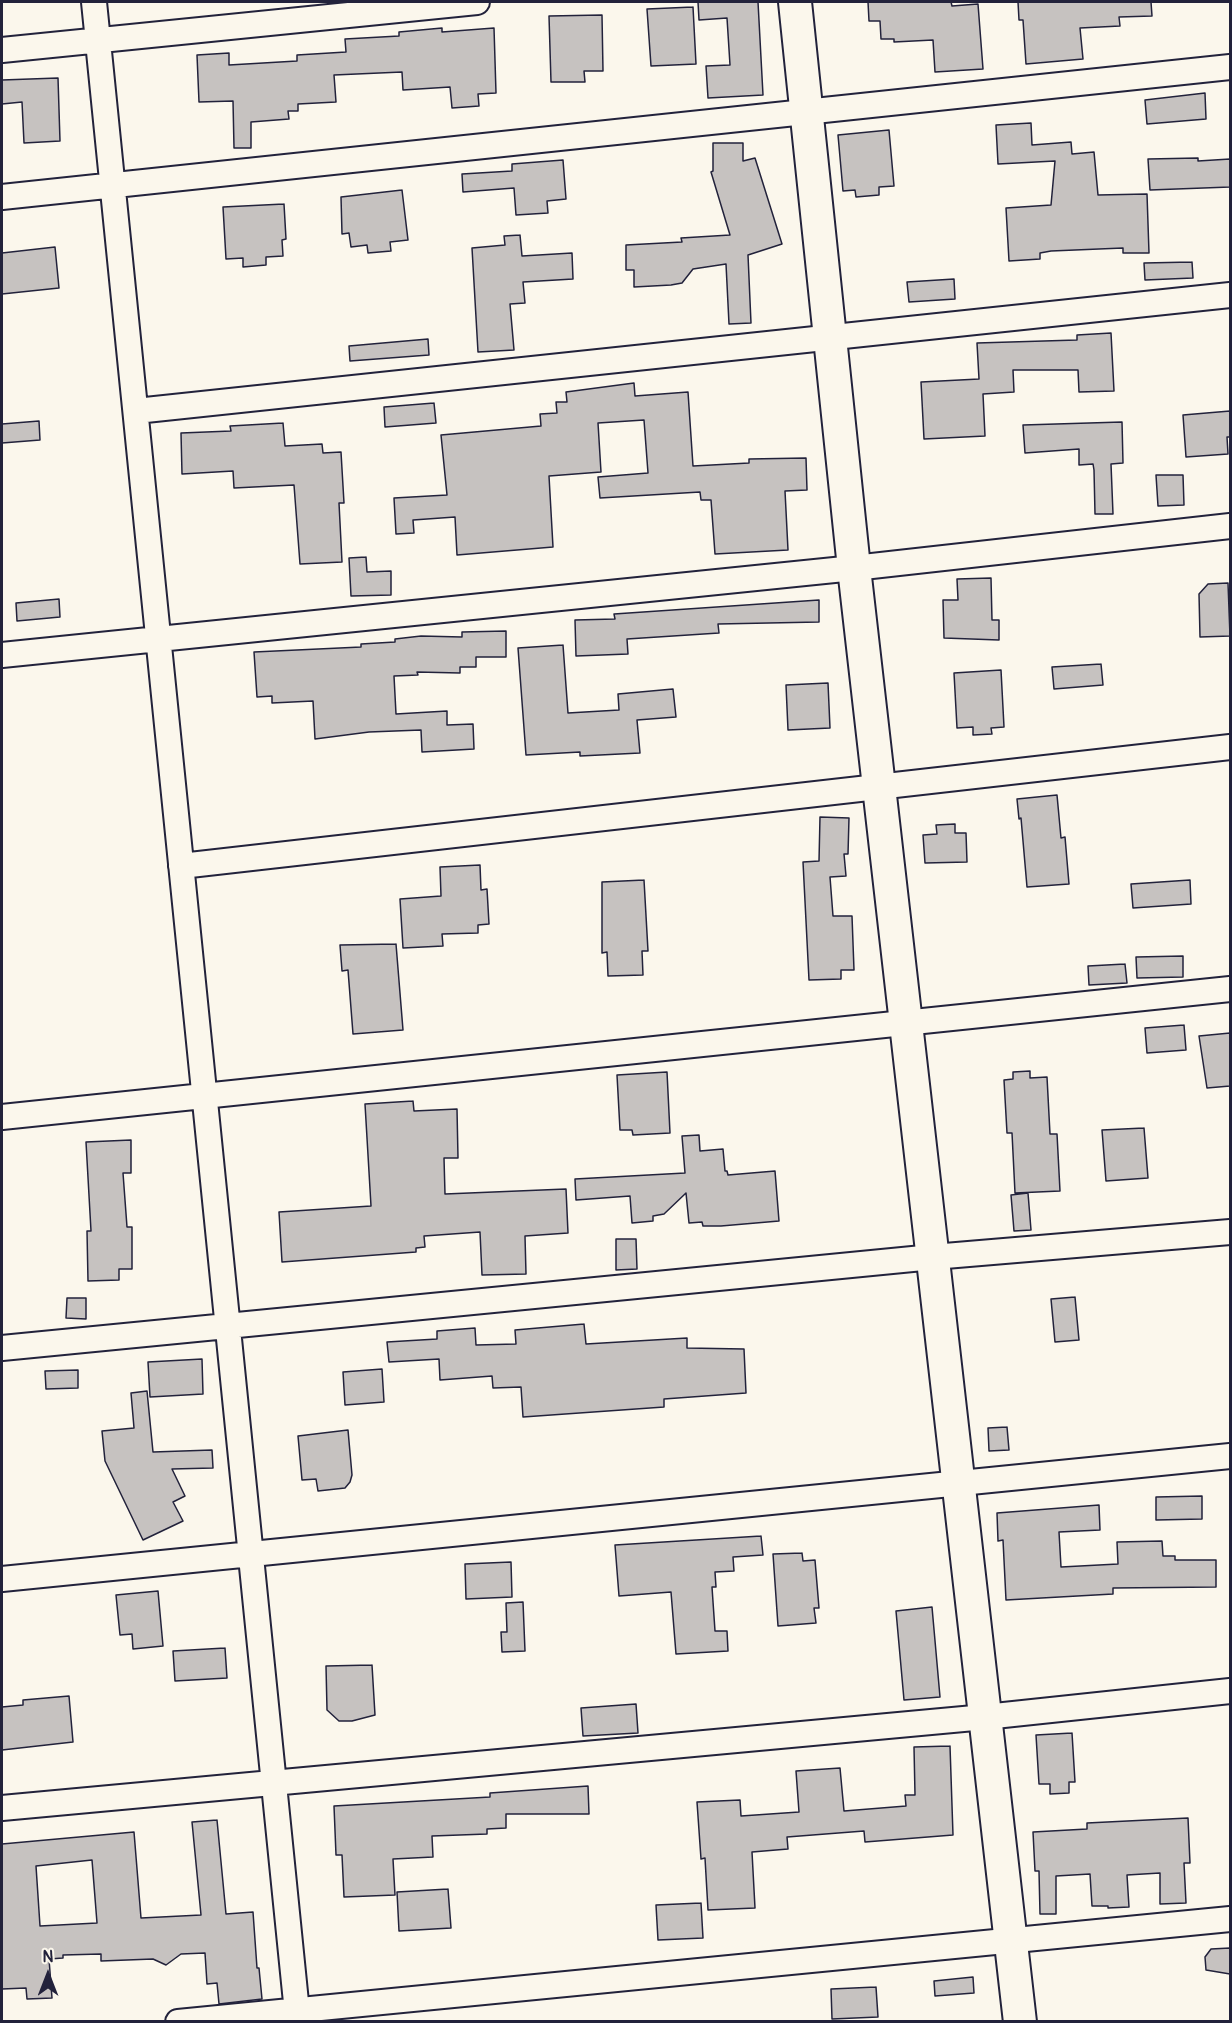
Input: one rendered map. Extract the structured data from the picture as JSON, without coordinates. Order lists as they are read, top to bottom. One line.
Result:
{"north":"top"}
